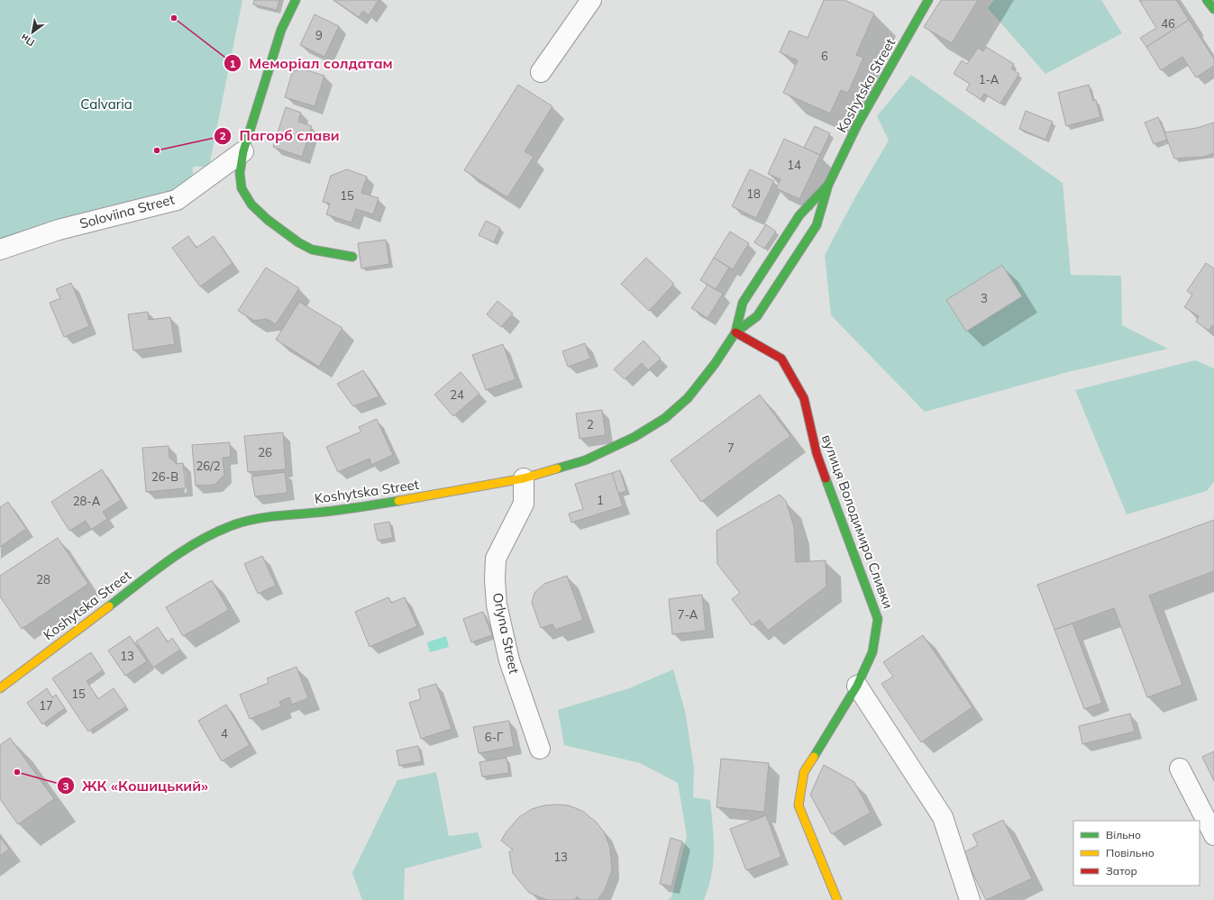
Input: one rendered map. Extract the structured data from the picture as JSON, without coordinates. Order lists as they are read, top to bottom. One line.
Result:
{"streets":{"street":["Koshytska Street","Soloviina Street","вулиця Володимира Сливки","Orlyna Street"]},"crossings":[["Koshytska Street","вулиця Володимира Сливки"],["Koshytska Street","Orlyna Street"]],"parks":["Calvaria"],"places":["Меморіал солдатам","Пагорб слави","ЖК «Кошицький»"],"house_numbers":["46","9","6","1-А","14","18","15","3","24","2","7","26","26/2","26-В","1","28-А","28","7-А","13","15","17","4","6-Г","13"],"legend":["Вільно","Повільно","Затор"],"north":"bottom left"}
